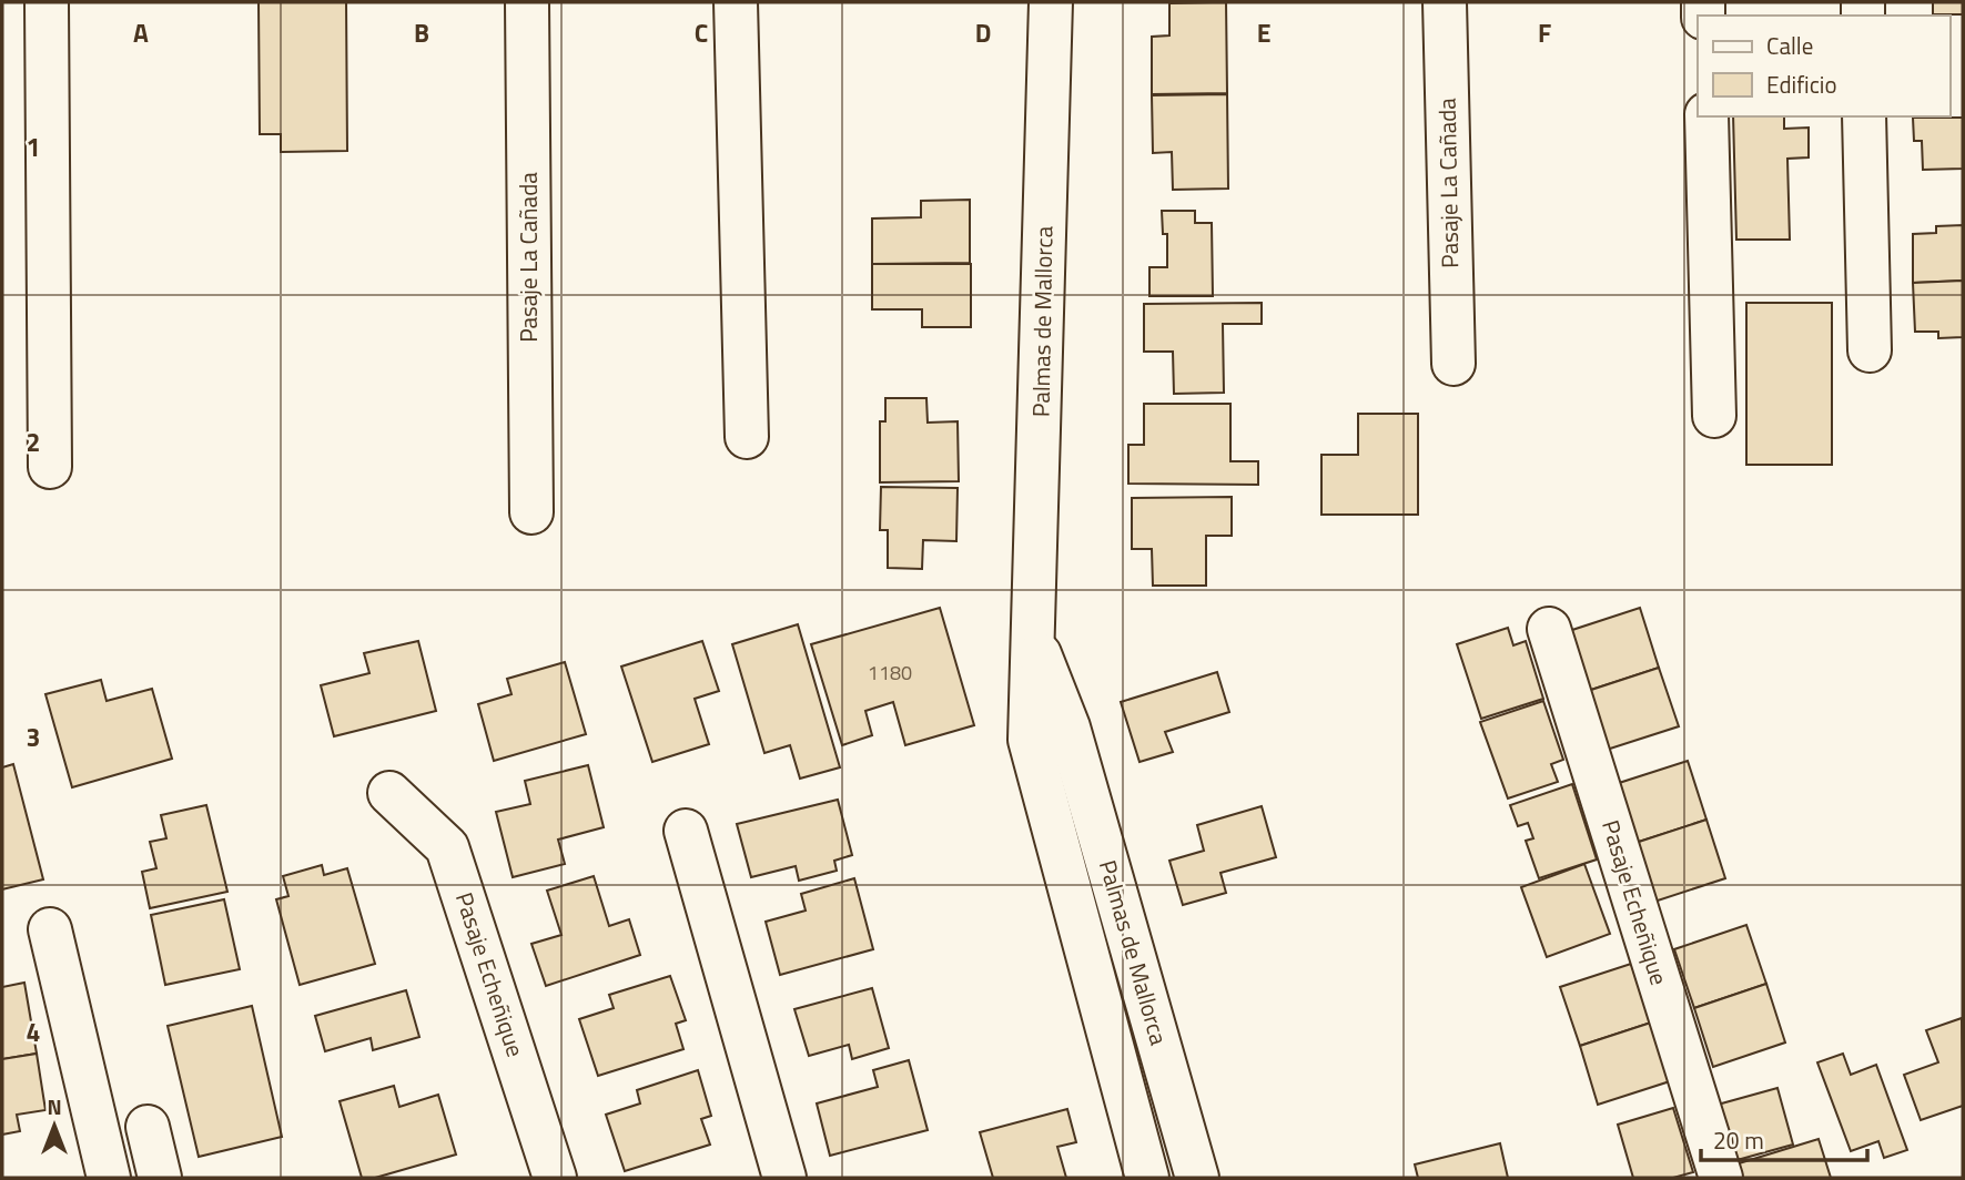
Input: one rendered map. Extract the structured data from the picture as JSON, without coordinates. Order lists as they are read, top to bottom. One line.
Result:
{"streets":{"street":["Pasaje La Cañada","Palmas de Mallorca","Pasaje Echeñique"]},"house_numbers":["1180"],"legend":["Calle","Edificio"],"scale_bar":"20 m","north":"top","grid":{"columns":["A","B","C","D","E","F"],"rows":["1","2","3","4"]}}
